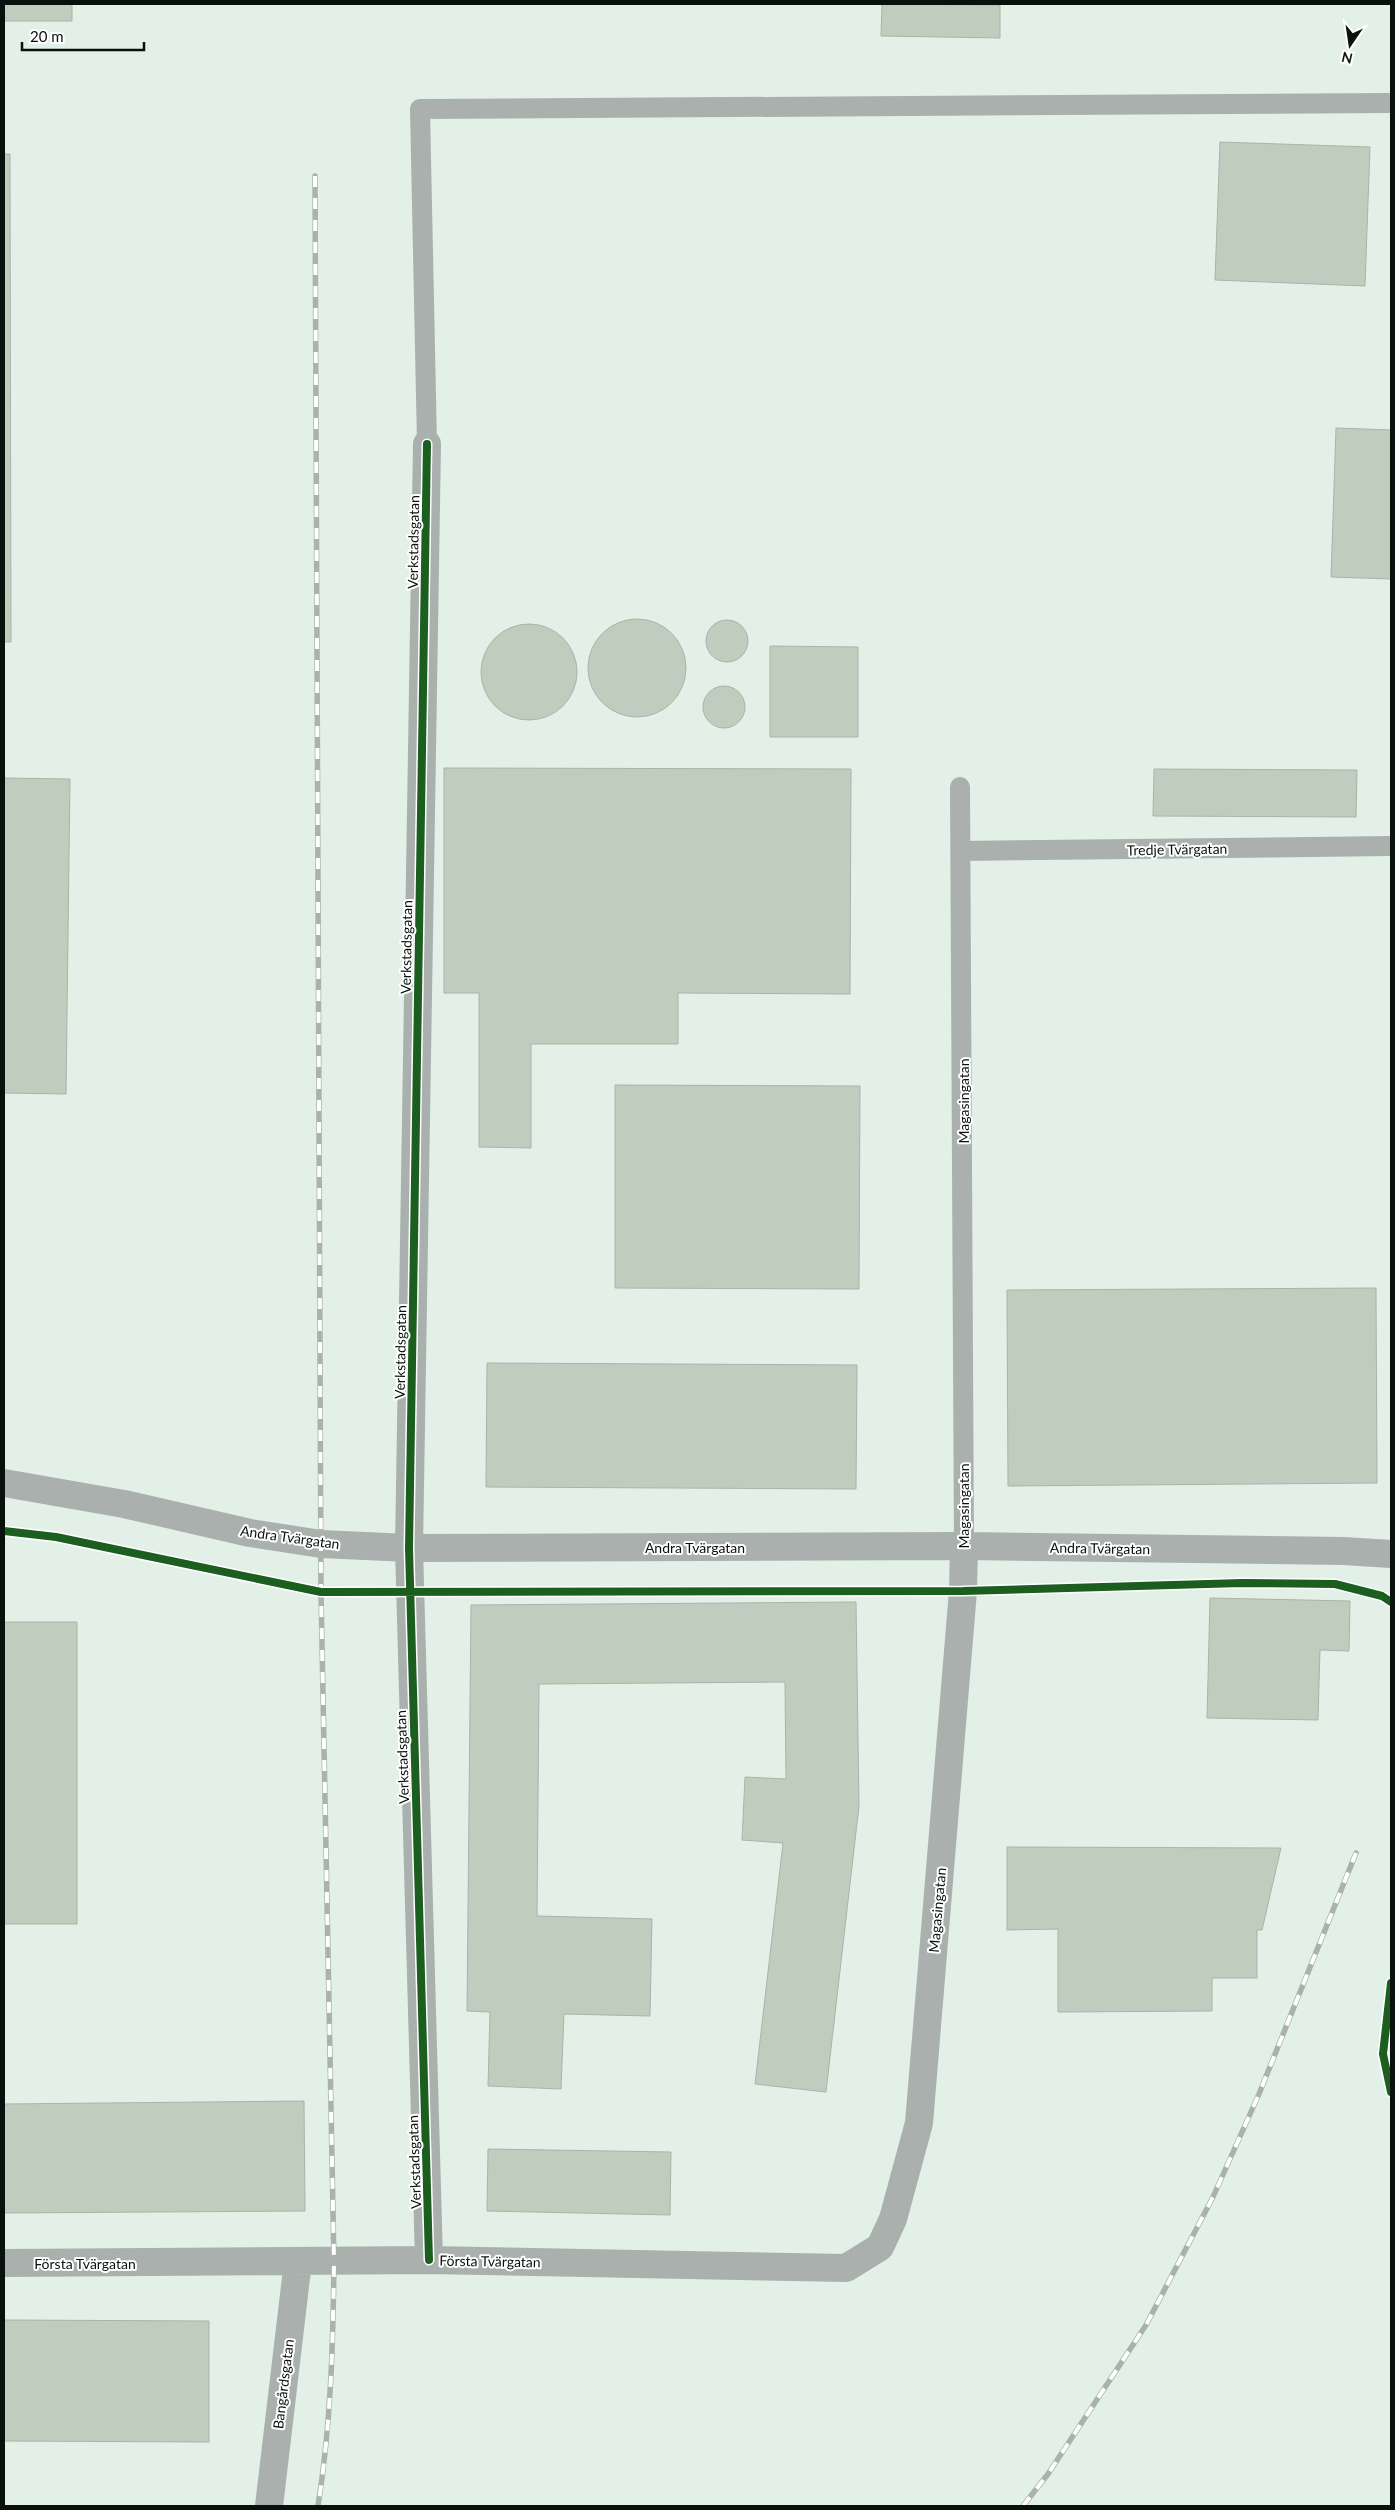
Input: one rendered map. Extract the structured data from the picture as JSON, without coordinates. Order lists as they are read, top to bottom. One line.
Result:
{"streets":{"street":["Verkstadsgatan","Magasingatan","Andra Tvärgatan","Första Tvärgatan","Bangårdsgatan"],"lane":["Tredje Tvärgatan"]},"crossings":[["Verkstadsgatan","Andra Tvärgatan"],["Verkstadsgatan","Första Tvärgatan"],["Tredje Tvärgatan","Magasingatan"],["Magasingatan","Andra Tvärgatan"],["Magasingatan","Första Tvärgatan"],["Första Tvärgatan","Bangårdsgatan"]],"scale_bar":"20 m","north":"bottom"}
